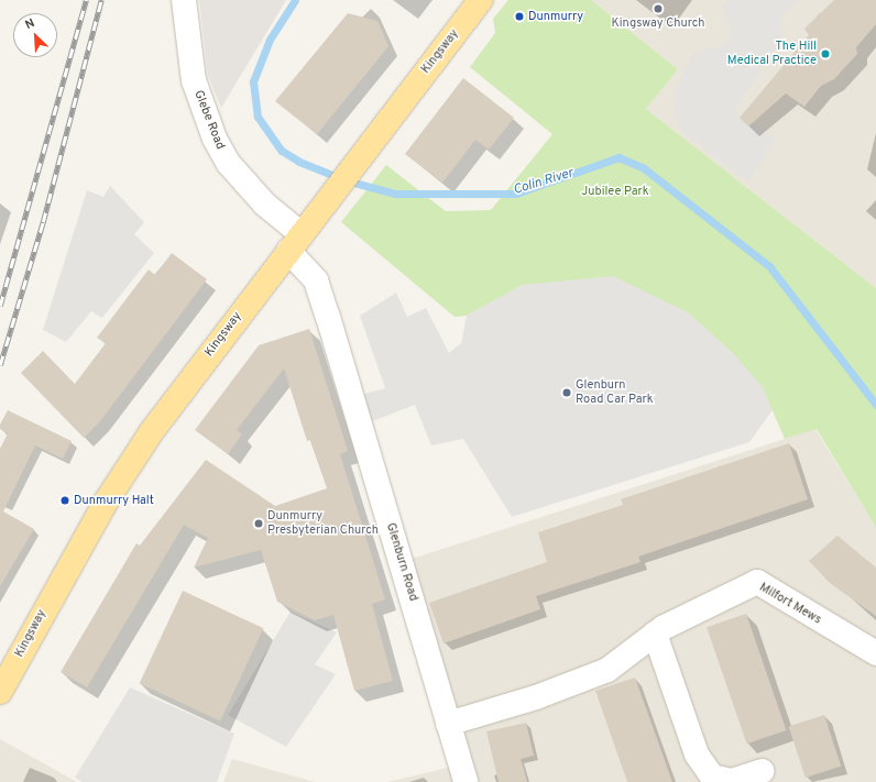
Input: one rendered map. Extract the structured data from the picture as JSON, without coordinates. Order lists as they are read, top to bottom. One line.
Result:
{"streets":{"main road":["Kingsway"],"street":["Glebe Road","Glenburn Road","Milfort Mews"]},"crossings":[["Kingsway","Glebe Road"],["Kingsway","Glenburn Road"],["Glebe Road","Glenburn Road"],["Glenburn Road","Milfort Mews"]],"water":["Colin River"],"parks":["Jubilee Park"],"places":["Kingsway Church","Dunmurry","The Hill Medical Practice","Glenburn Road Car Park","Dunmurry Halt","Dunmurry Presbyterian Church"],"north":"top left"}
